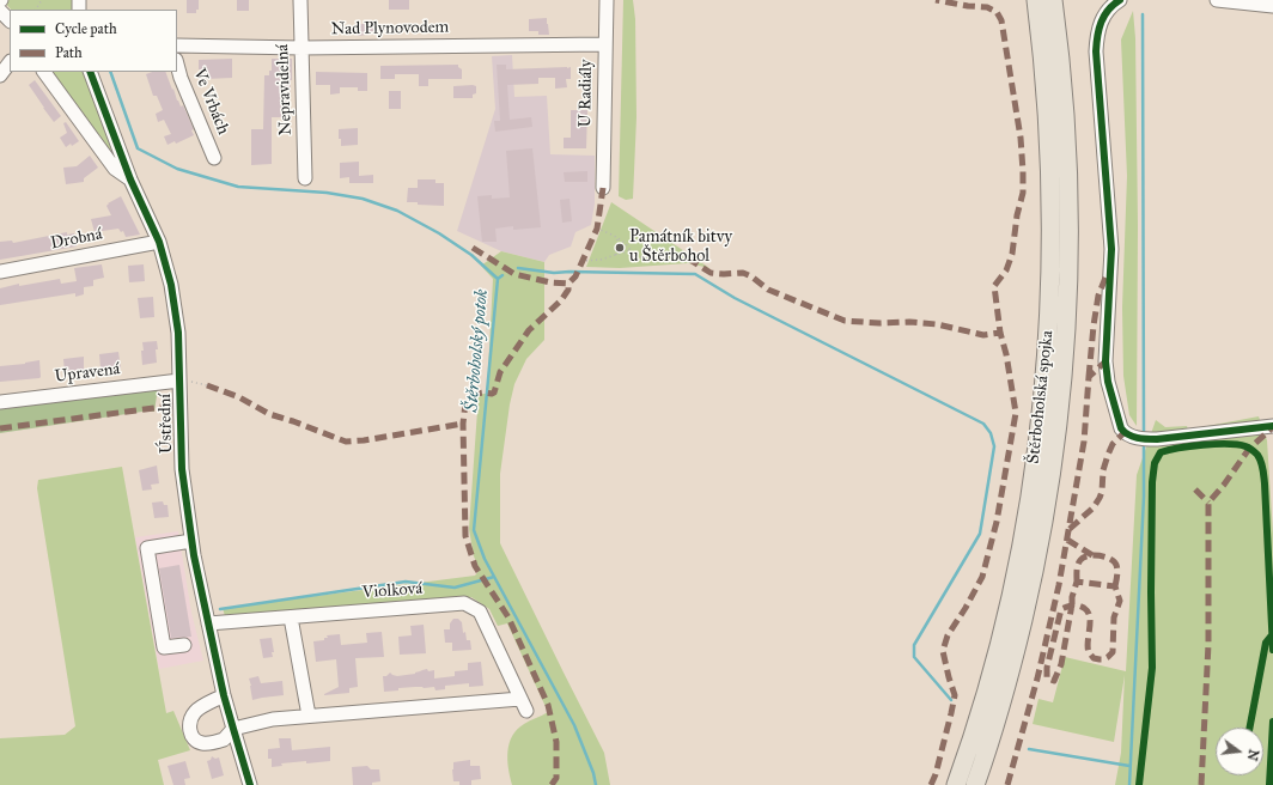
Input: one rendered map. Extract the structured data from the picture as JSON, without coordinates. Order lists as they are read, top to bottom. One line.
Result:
{"streets":{"highway":["Štěrboholská spojka"],"street":["Nad Plynovodem","Nepravidelná","U Radiály","Ve Vrbách","Drobná","Upravená","Ústřední","Violková"]},"crossings":[["Nad Plynovodem","Nepravidelná"],["Nad Plynovodem","U Radiály"],["Drobná","Ústřední"],["Upravená","Ústřední"],["Ústřední","Violková"]],"water":["Štěrboholský potok"],"places":["Památník bitvy u Štěrbohol"],"legend":["Cycle path","Path"],"north":"right"}
